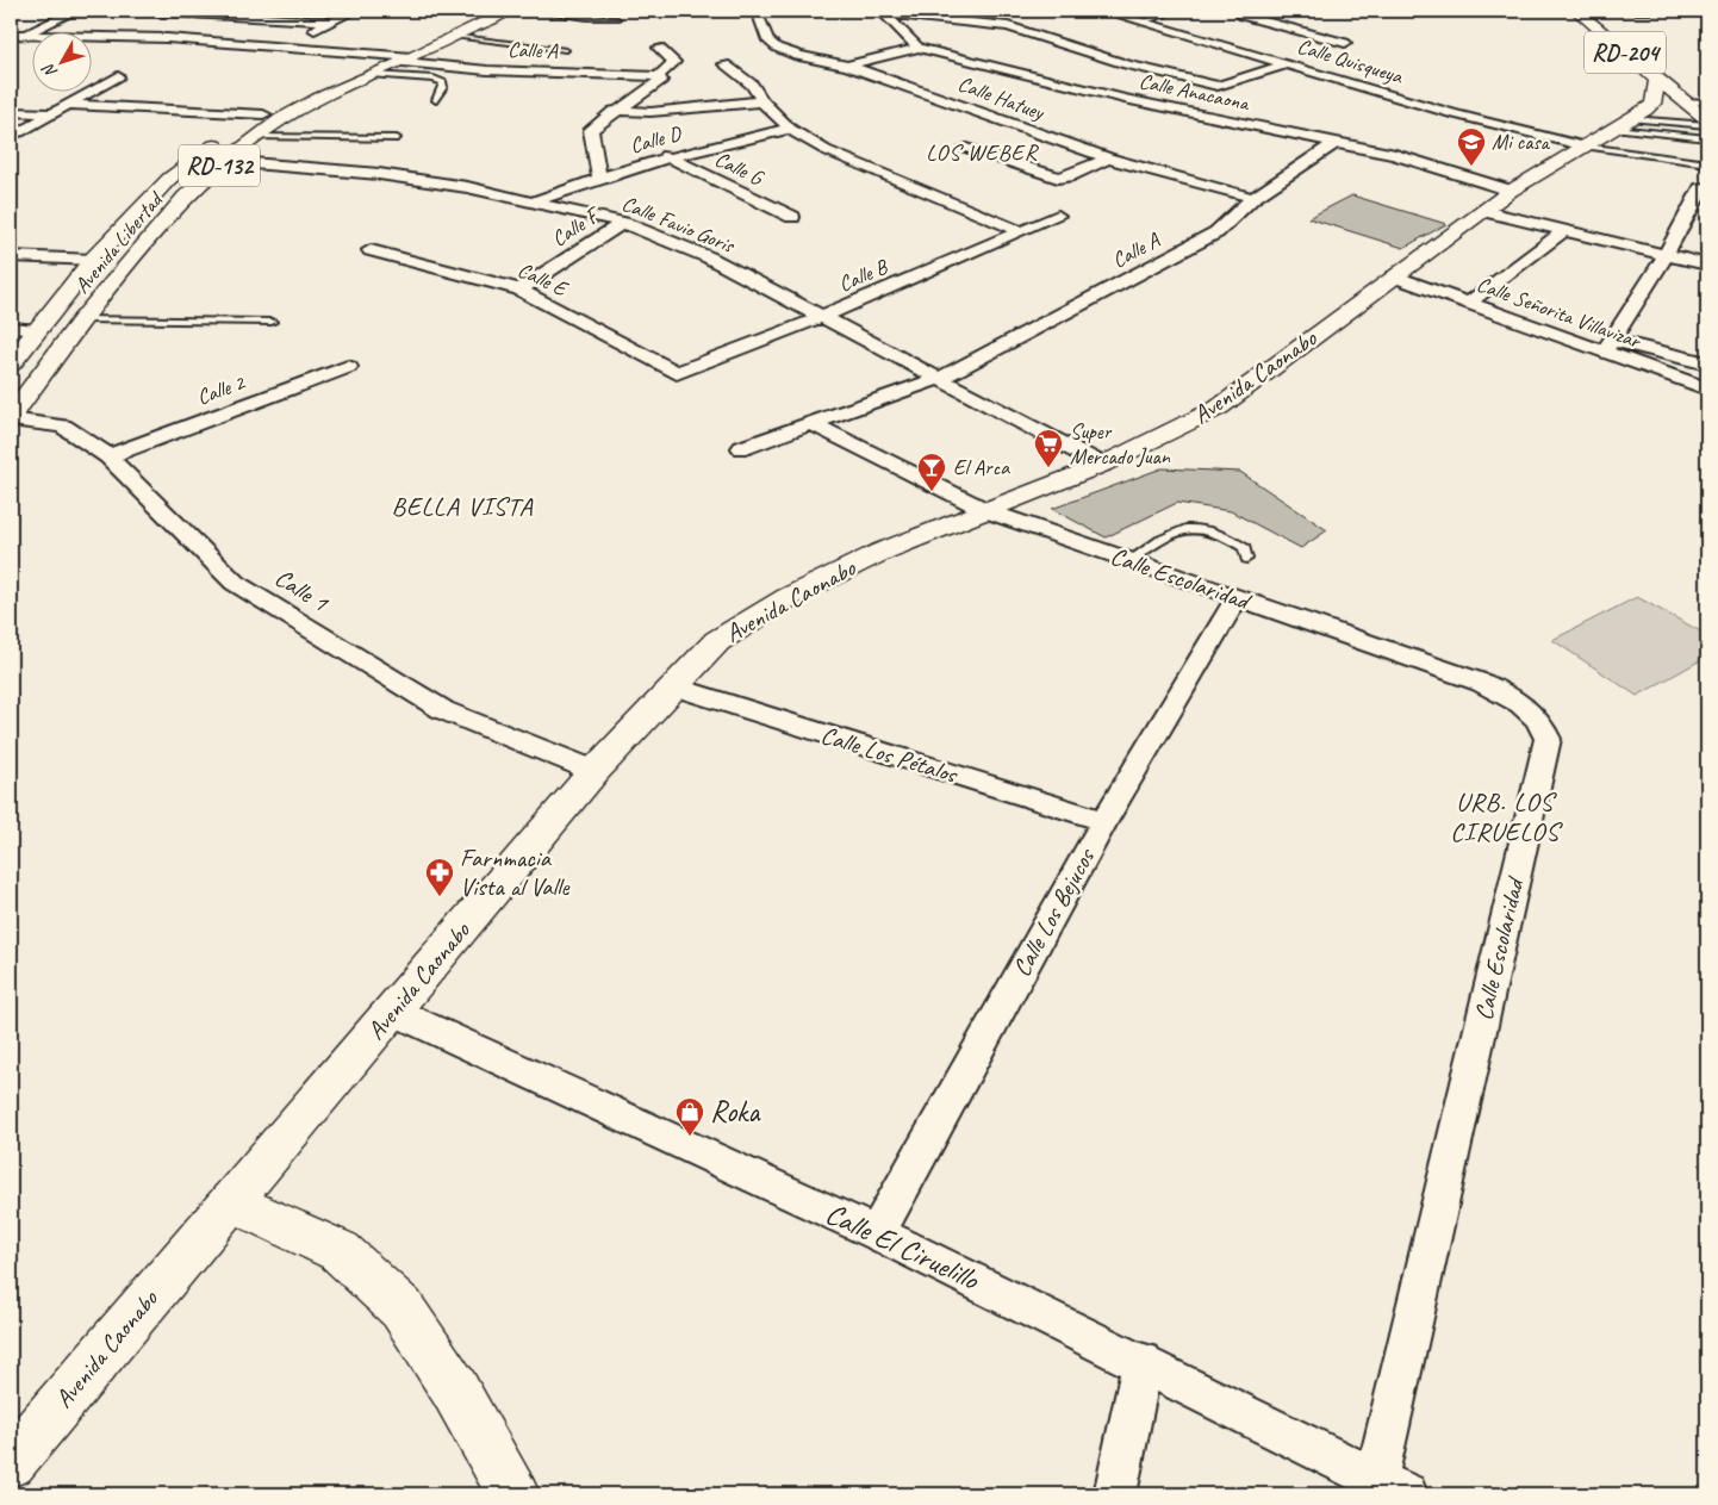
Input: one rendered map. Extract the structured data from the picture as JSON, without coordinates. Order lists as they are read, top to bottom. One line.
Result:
{"streets":{"main road":["RD-204","RD-132","Avenida Libertad","Avenida Caonabo"],"street":["Calle A","Calle Quisqueya","Calle Anacaona","Calle Hatuey","Calle D","Calle G","Calle Favio Goris","Calle F","Calle B","Calle E","Calle Señorita Villavizar","Calle 2","Calle Escolaridad","Calle 1","Calle Los Pétalos","Calle Los Bejucos","Calle El Ciruelillo"]},"crossings":[["Calle A","Calle Anacaona"],["Calle A","Calle Hatuey"],["Calle A","Calle Favio Goris"],["Calle A","Avenida Libertad"],["Calle A","Calle Escolaridad"],["RD-204","Avenida Caonabo"],["Calle Quisqueya","Avenida Caonabo"],["Calle Anacaona","Avenida Caonabo"],["Calle D","Calle G"],["Calle D","Calle Favio Goris"],["Calle Favio Goris","Calle F"],["Calle Favio Goris","Avenida Libertad"],["Calle Favio Goris","Calle B"],["Calle Favio Goris","Avenida Caonabo"],["Calle F","Calle E"],["Avenida Libertad","Calle 1"],["Calle B","Calle E"],["Calle Señorita Villavizar","Avenida Caonabo"],["Avenida Caonabo","Calle Escolaridad"],["Avenida Caonabo","Calle 1"],["Avenida Caonabo","Calle Los Pétalos"],["Avenida Caonabo","Calle El Ciruelillo"],["Calle 2","Calle 1"],["Calle Escolaridad","Calle Los Bejucos"],["Calle Escolaridad","Calle El Ciruelillo"],["Calle Los Pétalos","Calle Los Bejucos"],["Calle Los Bejucos","Calle El Ciruelillo"]],"districts":["LOS WEBER","BELLA VISTA","URB. LOS CIRUELOS"],"places":{"school or university":["Mi casa"],"supermarket":["Super Mercado Juan"],"bar":["El Arca"],"pharmacy":["Farnmacia Vista al Valle"],"shop":["Roka"]},"north":"bottom left"}
